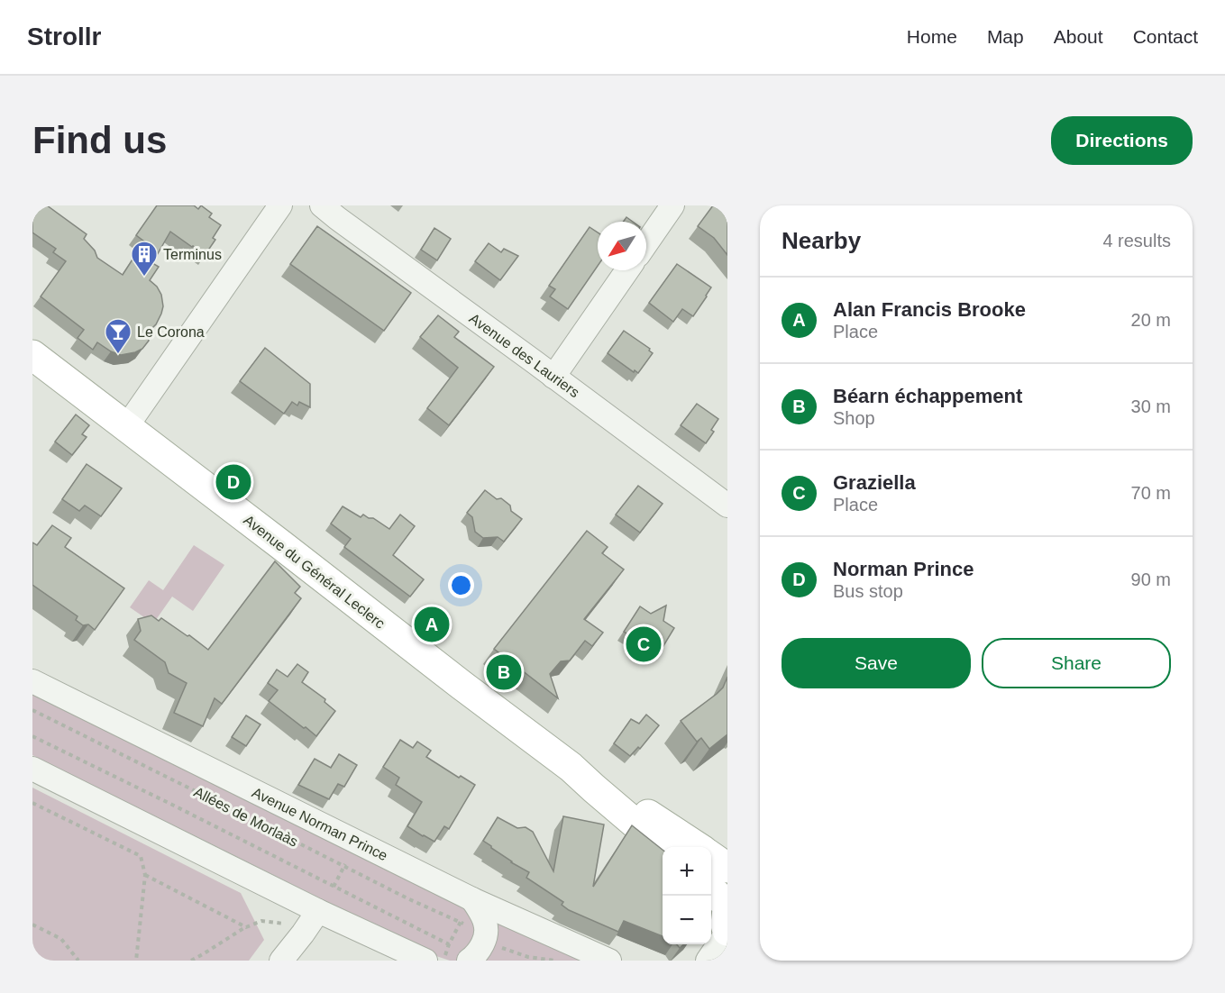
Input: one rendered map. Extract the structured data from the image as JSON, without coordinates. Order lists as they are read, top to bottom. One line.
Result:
{"streets":{"main road":["Avenue du Général Leclerc"],"street":["Avenue des Lauriers","Avenue Norman Prince"],"path":["Allées de Morlaàs"]},"places":{"building":["Terminus"],"bar":["Le Corona"]},"north":"bottom left","page":{"header":"Strollr","nav":["Home","Map","About","Contact"],"buttons":["Directions",["Save","Share"]],"title":"Find us","heading":["Nearby","4 results"],"list":[{"mark":"A","name":"Alan Francis Brooke","note":"Place","value":"20 m"},{"mark":"B","name":"Béarn échappement","note":"Shop","value":"30 m"},{"mark":"C","name":"Graziella","note":"Place","value":"70 m"},{"mark":"D","name":"Norman Prince","note":"Bus stop","value":"90 m"}],"pins":["D","A","C","B"],"map_buttons":["+","−"]}}
